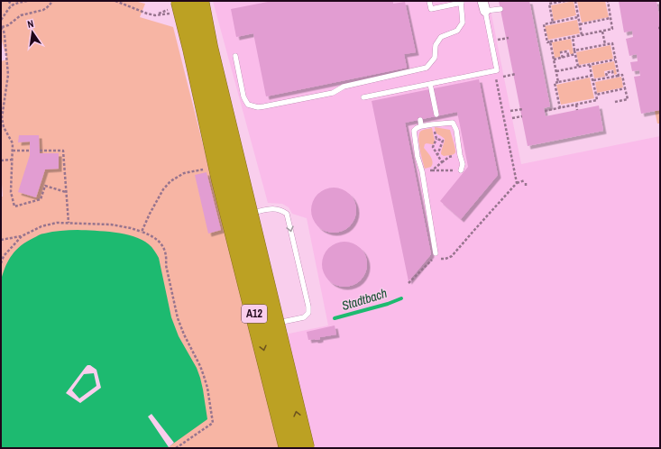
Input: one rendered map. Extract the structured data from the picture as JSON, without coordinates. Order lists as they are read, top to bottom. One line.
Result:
{"streets":{"highway":["A12"]},"water":["Stadtbach"],"north":"top"}
